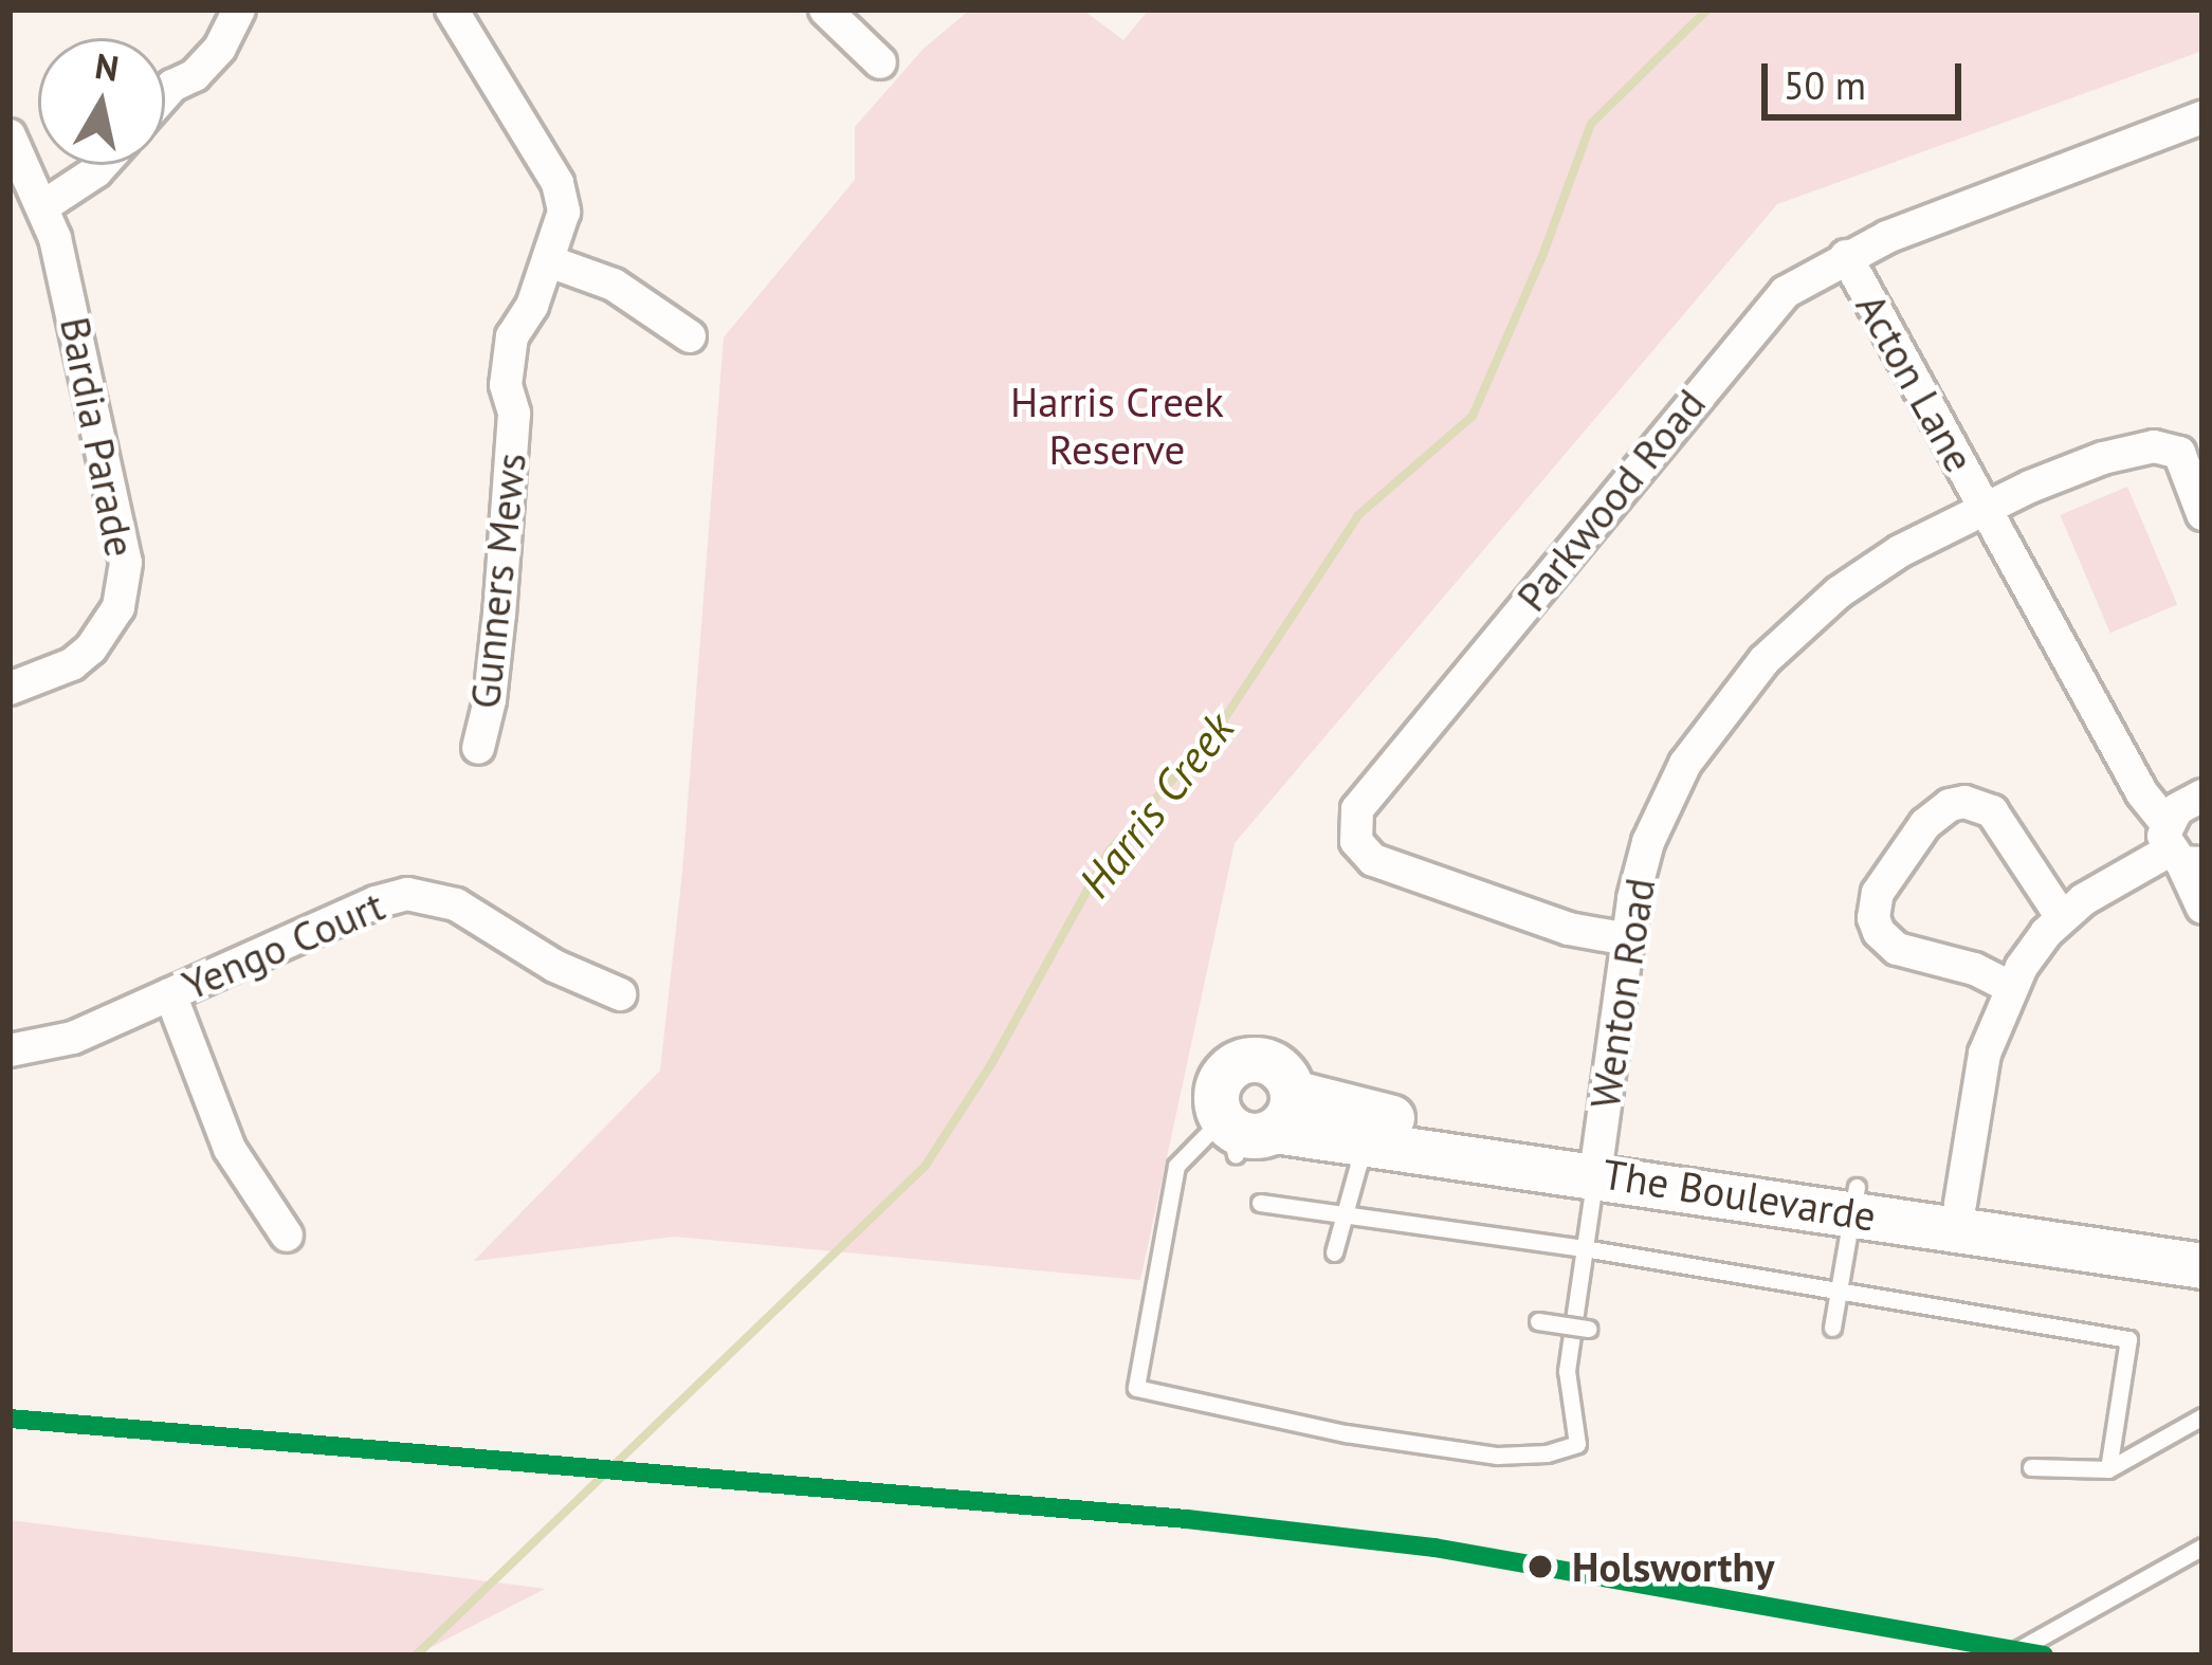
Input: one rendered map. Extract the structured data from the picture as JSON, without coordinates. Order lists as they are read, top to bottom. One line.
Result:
{"streets":{"street":["Acton Lane","Bardia Parade","Parkwood Road","Gunners Mews","Yengo Court","Wenton Road","The Boulevarde"]},"crossings":[["Acton Lane","Parkwood Road"],["Acton Lane","Wenton Road"],["Parkwood Road","Wenton Road"],["Wenton Road","The Boulevarde"]],"water":["Harris Creek"],"parks":["Harris Creek Reserve"],"places":["Holsworthy"],"scale_bar":"50 m","north":"top"}
